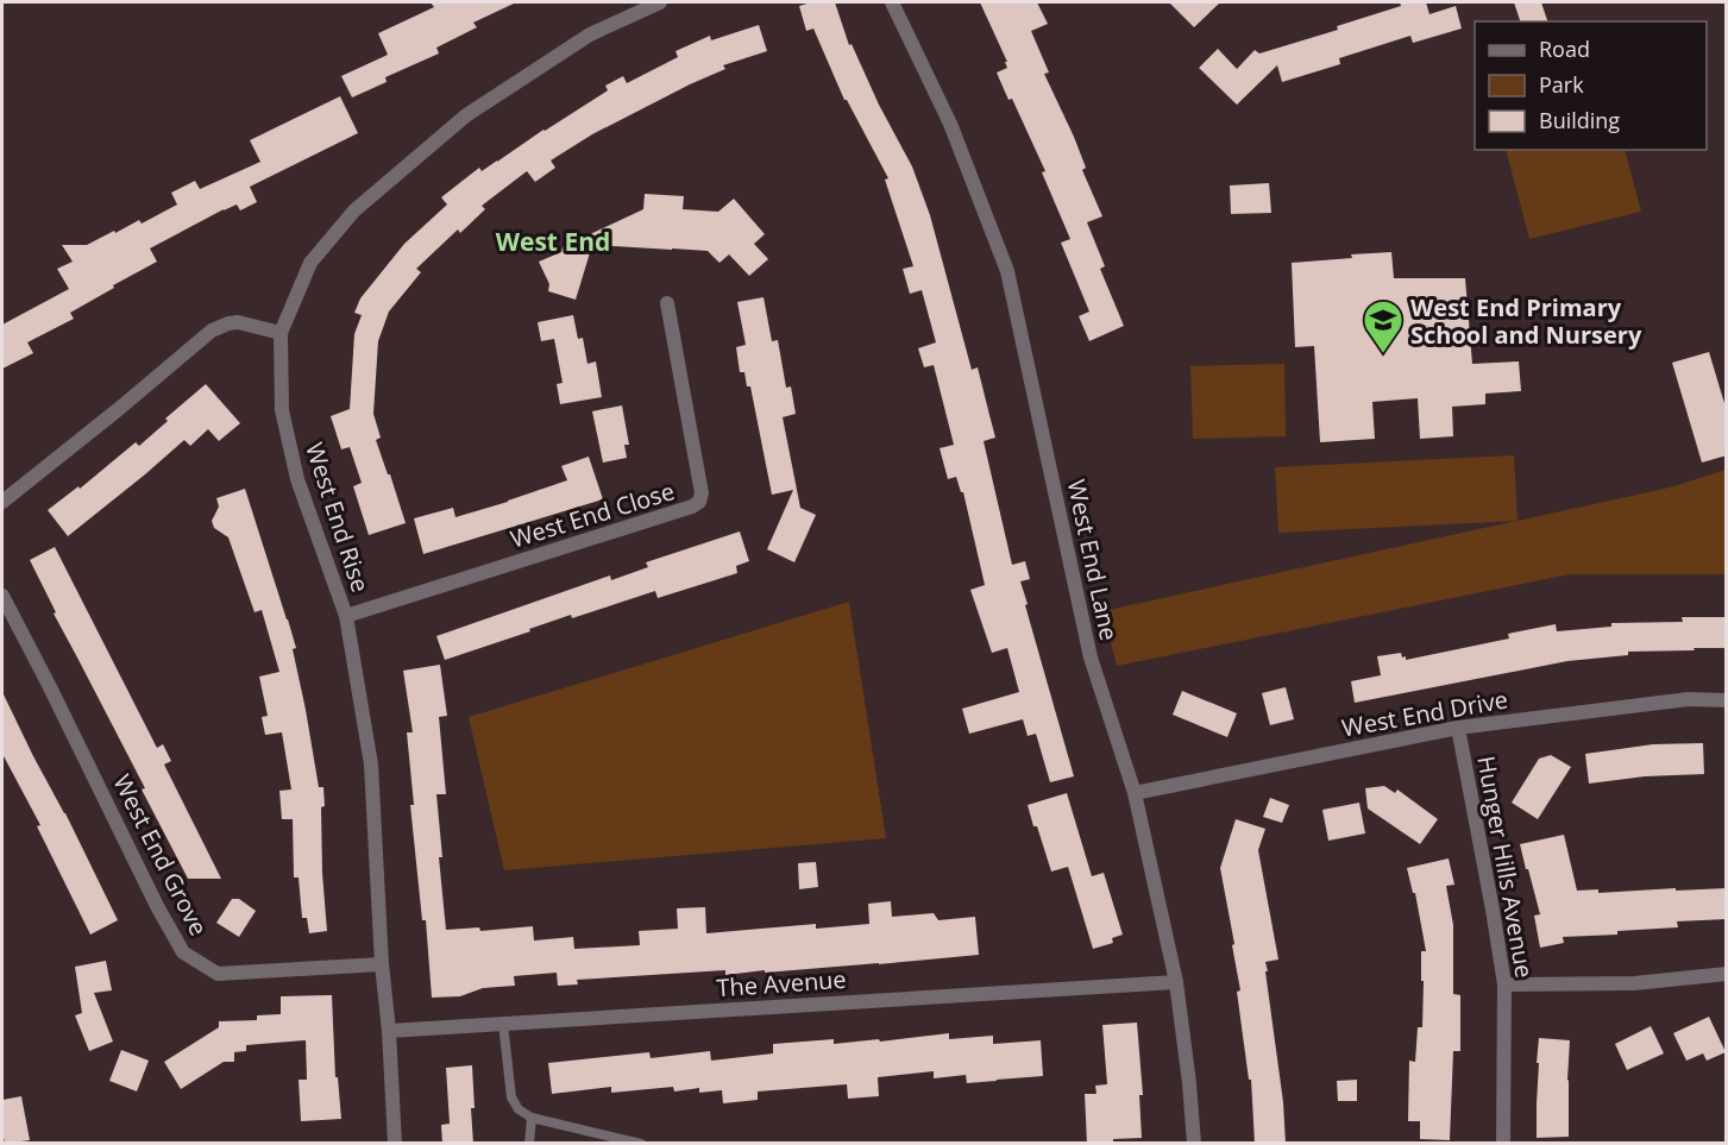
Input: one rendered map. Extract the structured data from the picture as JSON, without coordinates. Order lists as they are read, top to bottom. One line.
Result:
{"streets":{"street":["West End Close","West End Rise","West End Lane","West End Drive","West End Grove","Hunger Hills Avenue","The Avenue"]},"crossings":[["West End Close","West End Rise"],["West End Rise","West End Grove"],["West End Rise","The Avenue"],["West End Lane","West End Drive"],["West End Lane","The Avenue"],["West End Drive","Hunger Hills Avenue"]],"districts":["West End"],"places":{"school or university":["West End Primary School and Nursery"]},"legend":["Road","Park","Building"]}
